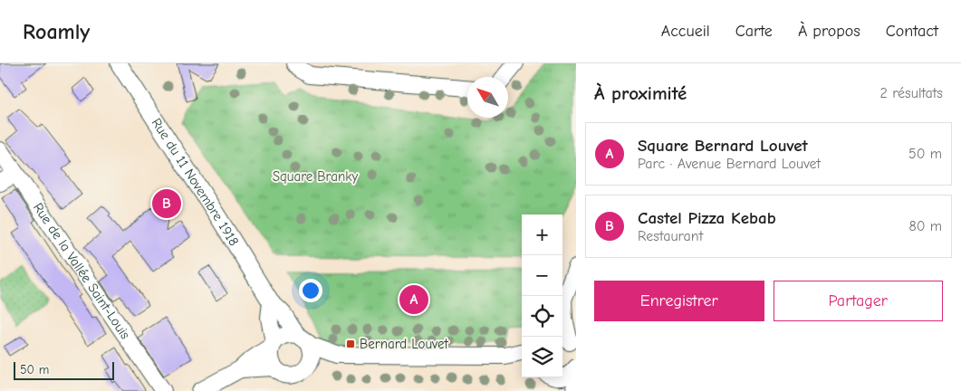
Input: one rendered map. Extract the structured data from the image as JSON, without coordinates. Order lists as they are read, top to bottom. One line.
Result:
{"streets":{"street":["Rue du 11 Novembre 1918","Rue de la Vallée Saint-Louis"]},"parks":["Square Branky"],"places":{"transit":["Bernard Louvet"]},"scale_bar":"50 m","north":"top left","page":{"header":"Roamly","nav":["Accueil","Carte","À propos","Contact"],"heading":["À proximité","2 résultats"],"list":[{"mark":"A","name":"Square Bernard Louvet","note":"Parc · Avenue Bernard Louvet","value":"50 m"},{"mark":"B","name":"Castel Pizza Kebab","note":"Restaurant","value":"80 m"}],"pins":["B","A"],"map_buttons":["+","−"],"buttons":["Enregistrer","Partager"],"scale":"50 m"}}
